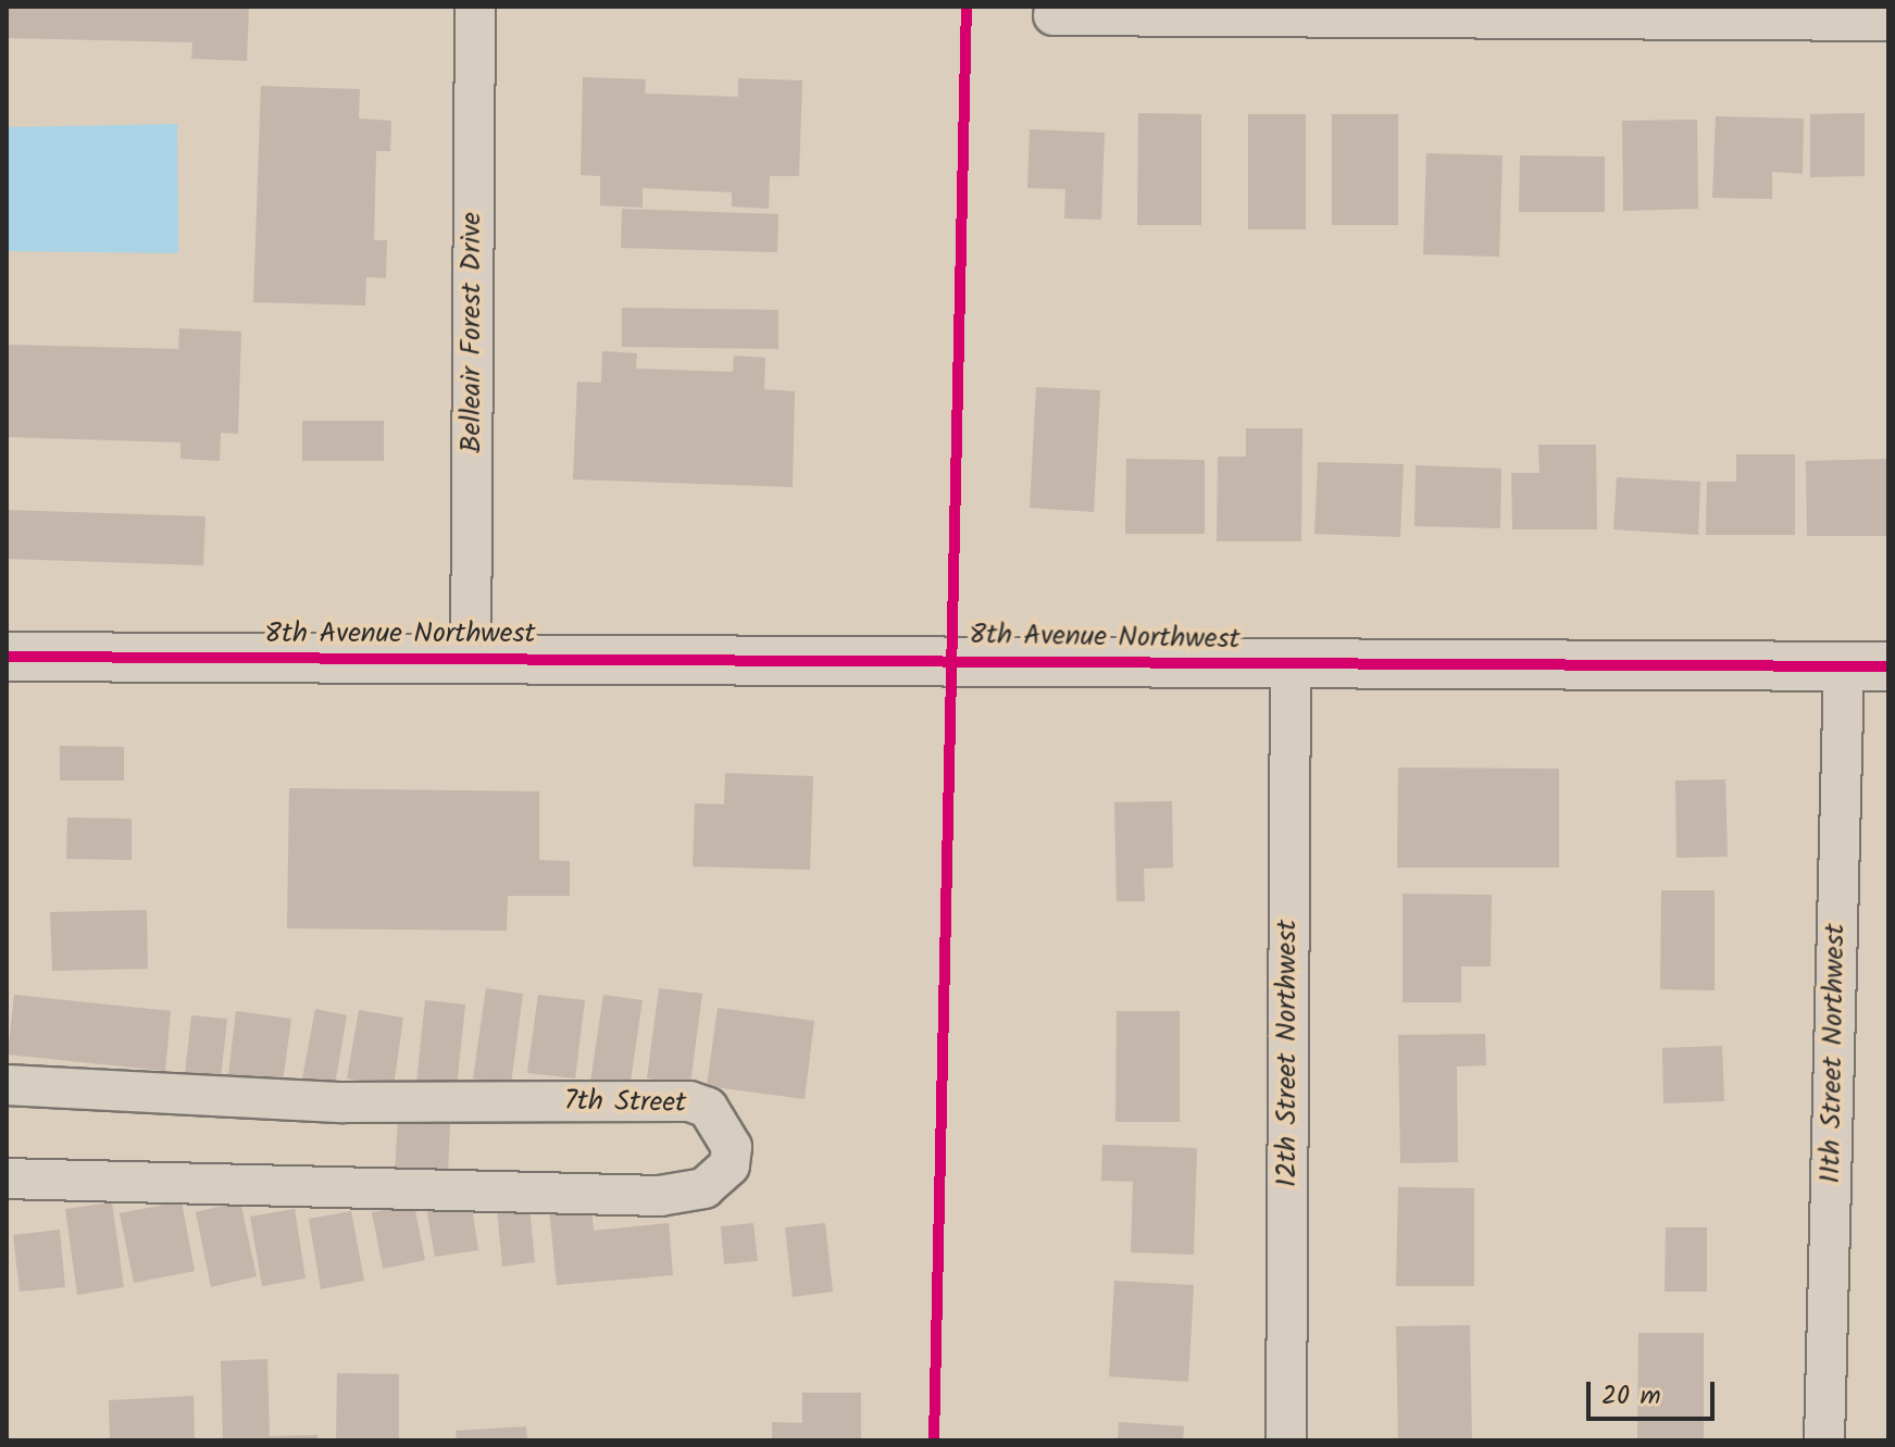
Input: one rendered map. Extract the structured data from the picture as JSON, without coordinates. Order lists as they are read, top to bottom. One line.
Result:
{"streets":{"street":["Belleair Forest Drive","8th Avenue Northwest","12th Street Northwest","11th Street Northwest","7th Street"]},"crossings":[["Belleair Forest Drive","8th Avenue Northwest"],["8th Avenue Northwest","12th Street Northwest"],["8th Avenue Northwest","11th Street Northwest"]],"scale_bar":"20 m"}
